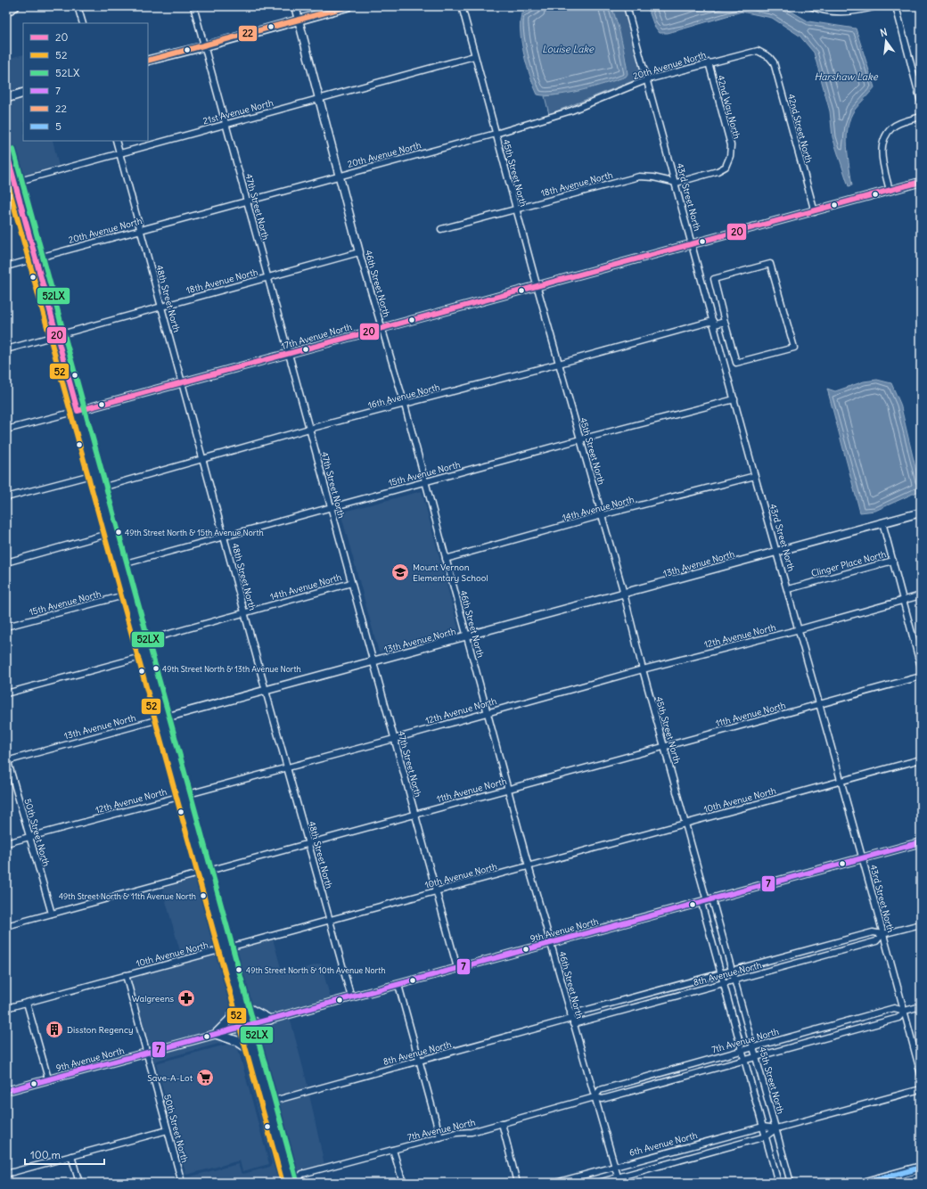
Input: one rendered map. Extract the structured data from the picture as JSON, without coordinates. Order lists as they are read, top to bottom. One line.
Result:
{"streets":{"street":["20th Avenue North","42nd Way North","21st Avenue North","42nd Street North","45th Street North","18th Avenue North","43rd Street North","47th Street North","46th Street North","48th Street North","17th Avenue North","16th Avenue North","15th Avenue North","14th Avenue North","13th Avenue North","Clinger Place North","12th Avenue North","11th Avenue North","10th Avenue North","50th Street North","9th Avenue North","8th Avenue North","7th Avenue North","6th Avenue North"]},"crossings":[["20th Avenue North","42nd Way North"],["20th Avenue North","42nd Street North"],["20th Avenue North","45th Street North"],["20th Avenue North","43rd Street North"],["20th Avenue North","47th Street North"],["20th Avenue North","46th Street North"],["20th Avenue North","48th Street North"],["42nd Way North","18th Avenue North"],["42nd Way North","43rd Street North"],["21st Avenue North","45th Street North"],["21st Avenue North","47th Street North"],["21st Avenue North","46th Street North"],["21st Avenue North","48th Street North"],["42nd Street North","17th Avenue North"],["45th Street North","18th Avenue North"],["45th Street North","17th Avenue North"],["45th Street North","16th Avenue North"],["45th Street North","15th Avenue North"],["45th Street North","14th Avenue North"],["45th Street North","13th Avenue North"],["45th Street North","12th Avenue North"],["45th Street North","11th Avenue North"],["45th Street North","10th Avenue North"],["45th Street North","9th Avenue North"],["45th Street North","8th Avenue North"],["45th Street North","7th Avenue North"],["45th Street North","6th Avenue North"],["18th Avenue North","43rd Street North"],["18th Avenue North","47th Street North"],["18th Avenue North","46th Street North"],["18th Avenue North","48th Street North"],["43rd Street North","17th Avenue North"],["43rd Street North","16th Avenue North"],["43rd Street North","15th Avenue North"],["43rd Street North","14th Avenue North"],["43rd Street North","13th Avenue North"],["43rd Street North","Clinger Place North"],["43rd Street North","12th Avenue North"],["43rd Street North","11th Avenue North"],["43rd Street North","10th Avenue North"],["43rd Street North","9th Avenue North"],["43rd Street North","8th Avenue North"],["43rd Street North","7th Avenue North"],["47th Street North","17th Avenue North"],["47th Street North","16th Avenue North"],["47th Street North","15th Avenue North"],["47th Street North","14th Avenue North"],["47th Street North","13th Avenue North"],["47th Street North","12th Avenue North"],["47th Street North","11th Avenue North"],["47th Street North","10th Avenue North"],["47th Street North","9th Avenue North"],["46th Street North","17th Avenue North"],["46th Street North","16th Avenue North"],["46th Street North","15th Avenue North"],["46th Street North","14th Avenue North"],["46th Street North","13th Avenue North"],["46th Street North","12th Avenue North"],["46th Street North","11th Avenue North"],["46th Street North","10th Avenue North"],["46th Street North","9th Avenue North"],["46th Street North","8th Avenue North"],["46th Street North","7th Avenue North"],["46th Street North","6th Avenue North"],["48th Street North","17th Avenue North"],["48th Street North","16th Avenue North"],["48th Street North","15th Avenue North"],["48th Street North","14th Avenue North"],["48th Street North","13th Avenue North"],["48th Street North","12th Avenue North"],["48th Street North","11th Avenue North"],["48th Street North","10th Avenue North"],["48th Street North","9th Avenue North"],["13th Avenue North","50th Street North"],["12th Avenue North","50th Street North"],["11th Avenue North","50th Street North"],["10th Avenue North","50th Street North"],["50th Street North","9th Avenue North"]],"water":["Louise Lake","Harshaw Lake"],"places":{"other":["49th Street North & 15th Avenue North","49th Street North & 13th Avenue North","49th Street North & 11th Avenue North","49th Street North & 10th Avenue North"],"school or university":["Mount Vernon Elementary School"],"pharmacy":["Walgreens"],"building":["Disston Regency"],"supermarket":["Save-A-Lot"]},"lines":["transit line 22","transit line 52LX","transit line 20","transit line 52","transit line 7","transit line 5"],"legend":["20","52","52LX","7","22","5"],"scale_bar":"100 m","north":"top"}
